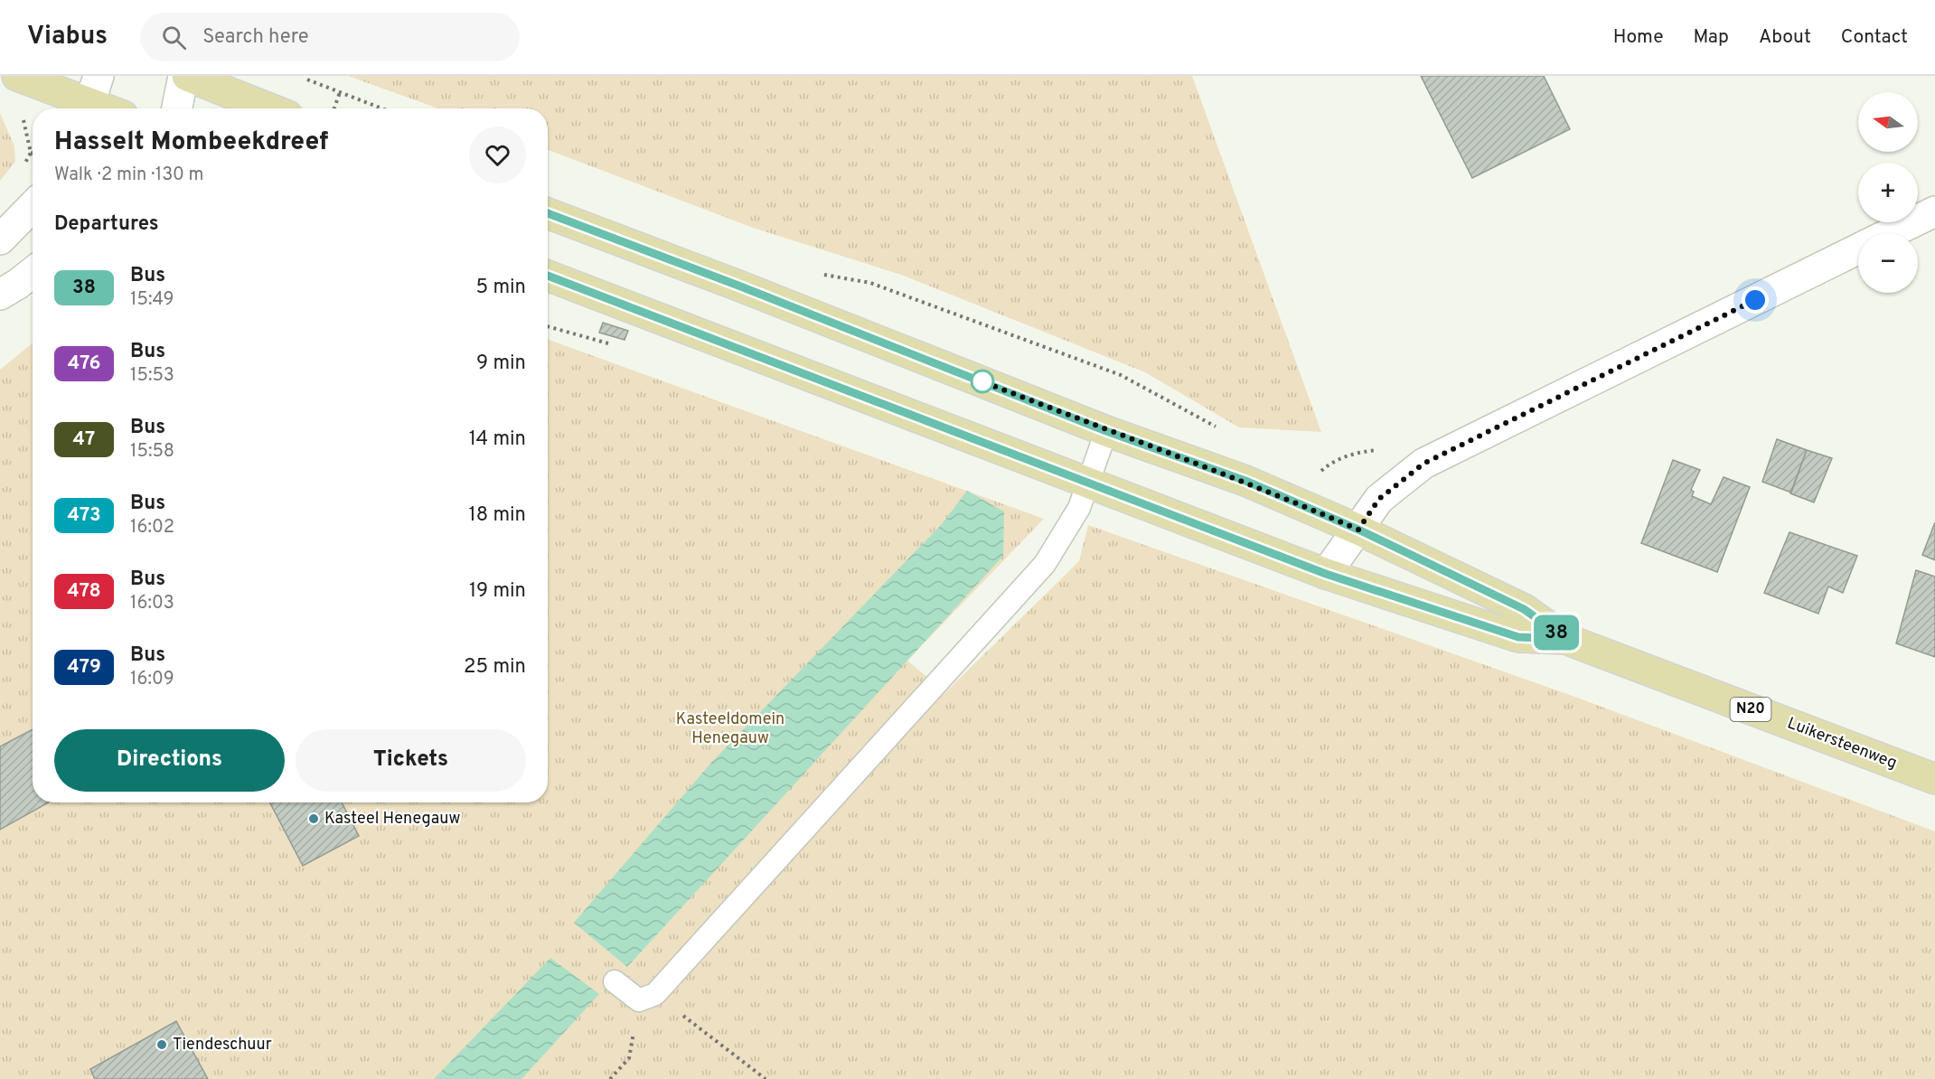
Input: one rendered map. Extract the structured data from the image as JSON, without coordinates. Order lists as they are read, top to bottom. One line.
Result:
{"streets":{"main road":["N20","Luikersteenweg"]},"parks":["Kasteeldomein Henegauw"],"places":["Kasteel Henegauw","Tiendeschuur"],"lines":["bus line 38"],"north":"left","page":{"header":"Viabus","search":"Search here","nav":["Home","Map","About","Contact"],"on_map":"38","map_buttons":["+","−"],"heading":[["Hasselt Mombeekdreef","Walk · 2 min · 130 m"],"Departures"],"list":[{"mark":"38","name":"Bus","note":"15:49","value":"5 min"},{"mark":"476","name":"Bus","note":"15:53","value":"9 min"},{"mark":"47","name":"Bus","note":"15:58","value":"14 min"},{"mark":"473","name":"Bus","note":"16:02","value":"18 min"},{"mark":"478","name":"Bus","note":"16:03","value":"19 min"},{"mark":"479","name":"Bus","note":"16:09","value":"25 min"}],"buttons":["Directions","Tickets"]}}
